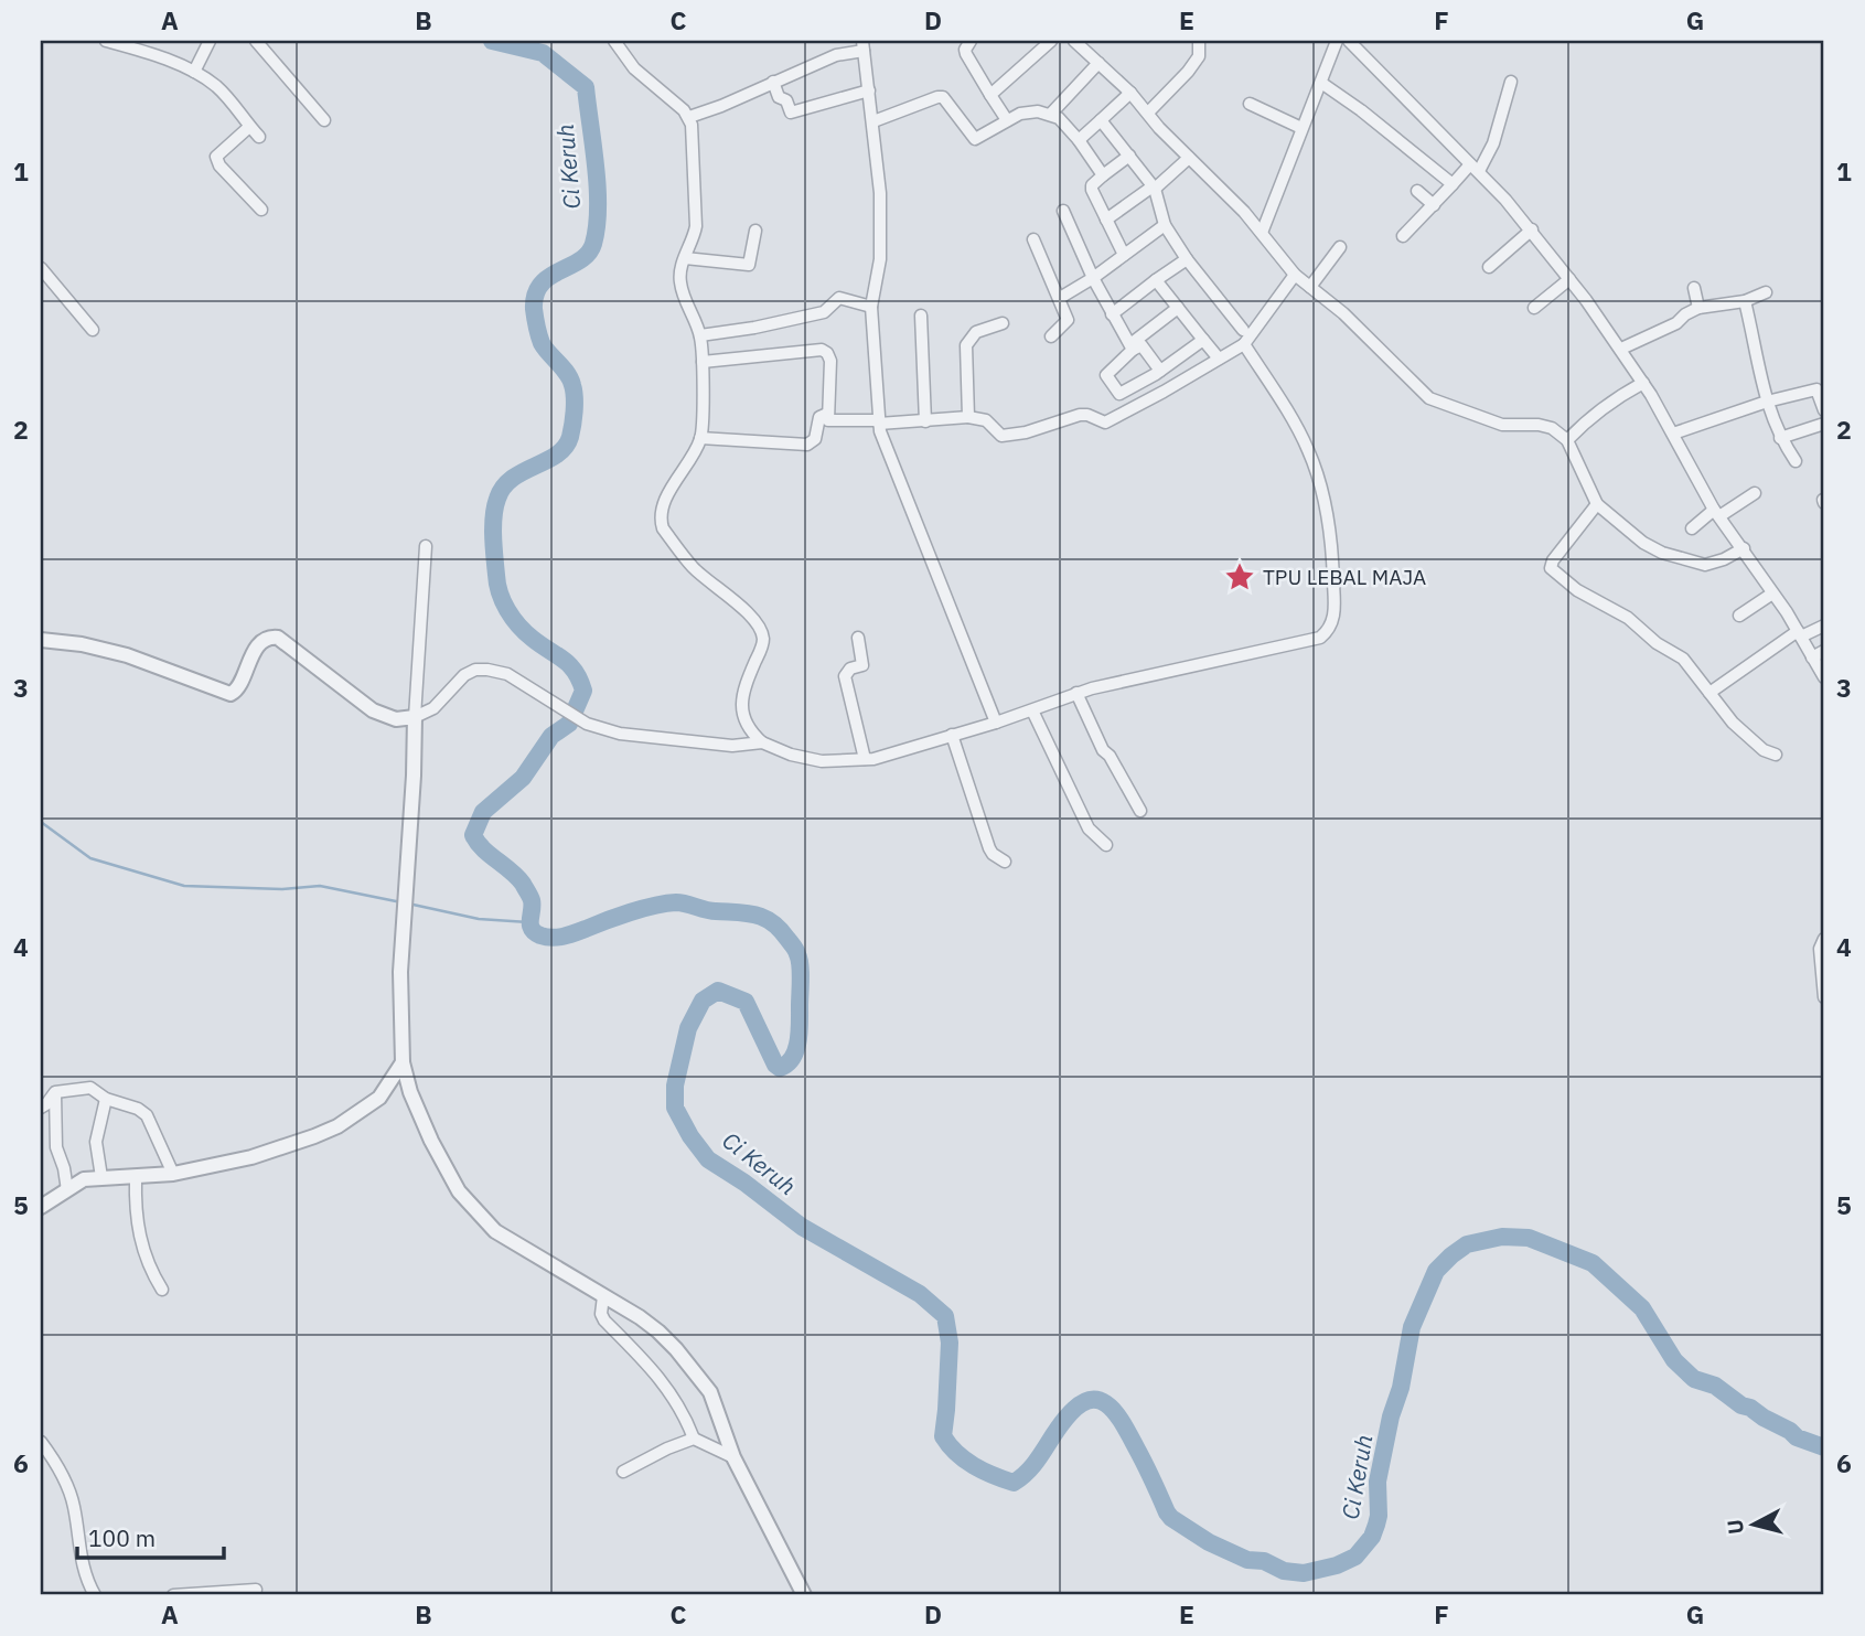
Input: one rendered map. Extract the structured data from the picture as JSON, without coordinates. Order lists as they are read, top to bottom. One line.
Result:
{"water":["Ci Keruh"],"places":{"place":["TPU LEBAL MAJA"]},"scale_bar":"100 m","north":"left","grid":{"columns":["A","B","C","D","E","F","G"],"rows":["1","2","3","4","5","6"]}}
